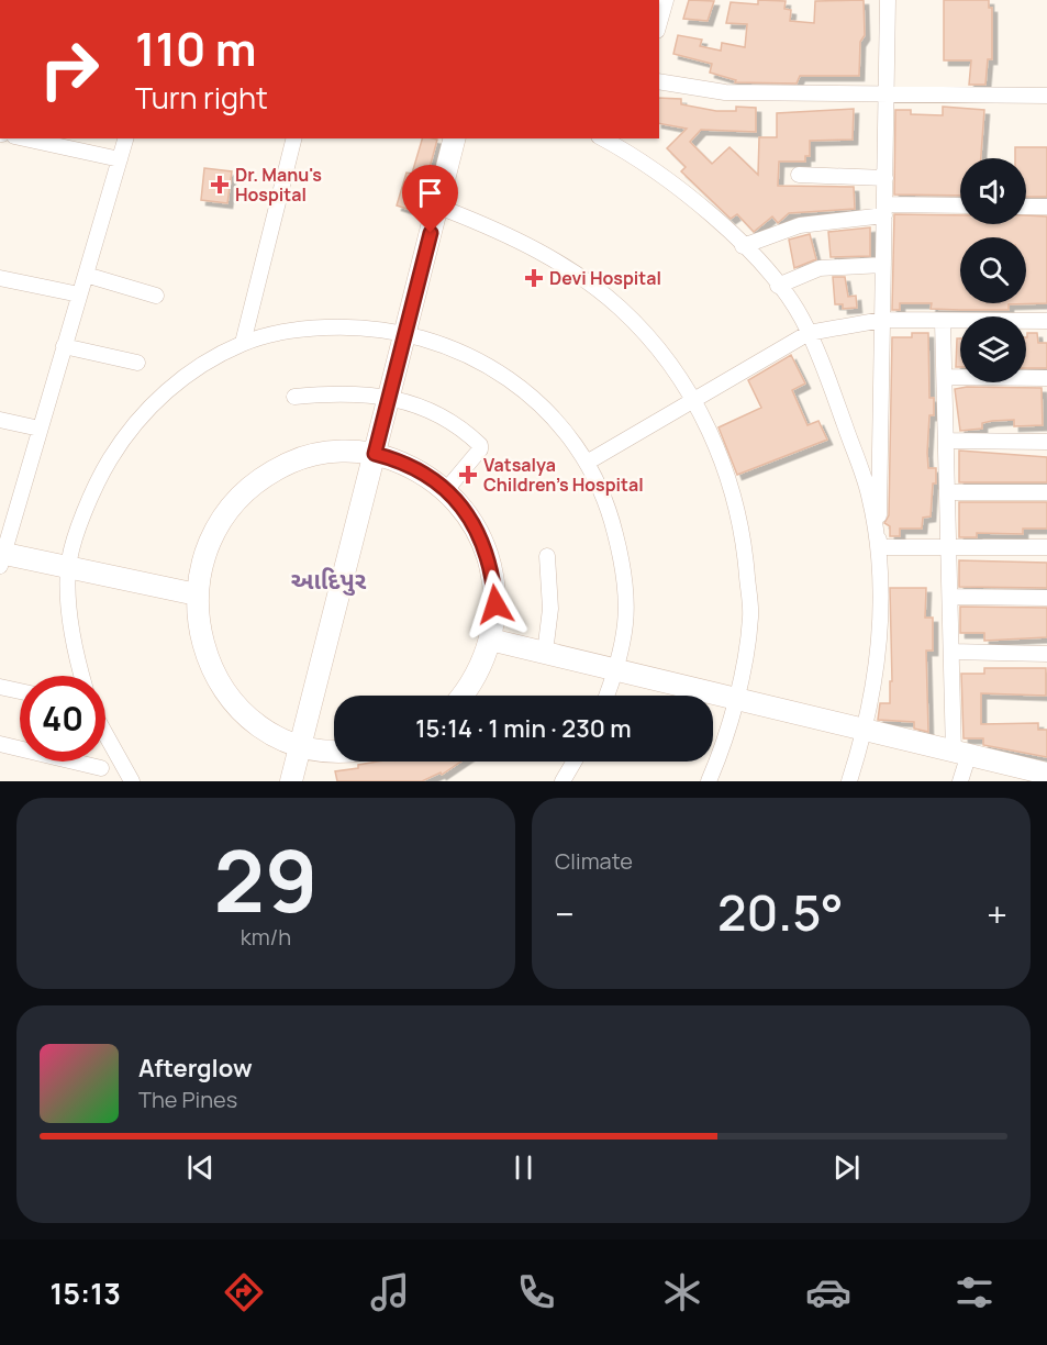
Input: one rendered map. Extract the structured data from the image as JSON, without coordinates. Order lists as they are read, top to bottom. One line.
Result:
{"districts":["આદિપુર"],"places":{"health":["Dr. Manu's Hospital","Devi Hospital","Vatsalya Children's Hospital"]},"page":{"turn":["110 m","Turn right"],"limit":"40","trip":"15:14 · 1 min · 230 m","tile":[["29","km/h"],"Climate"],"heat":["−","20.5°","+"],"song":["Afterglow","The Pines"],"tabs":"15:13"}}
